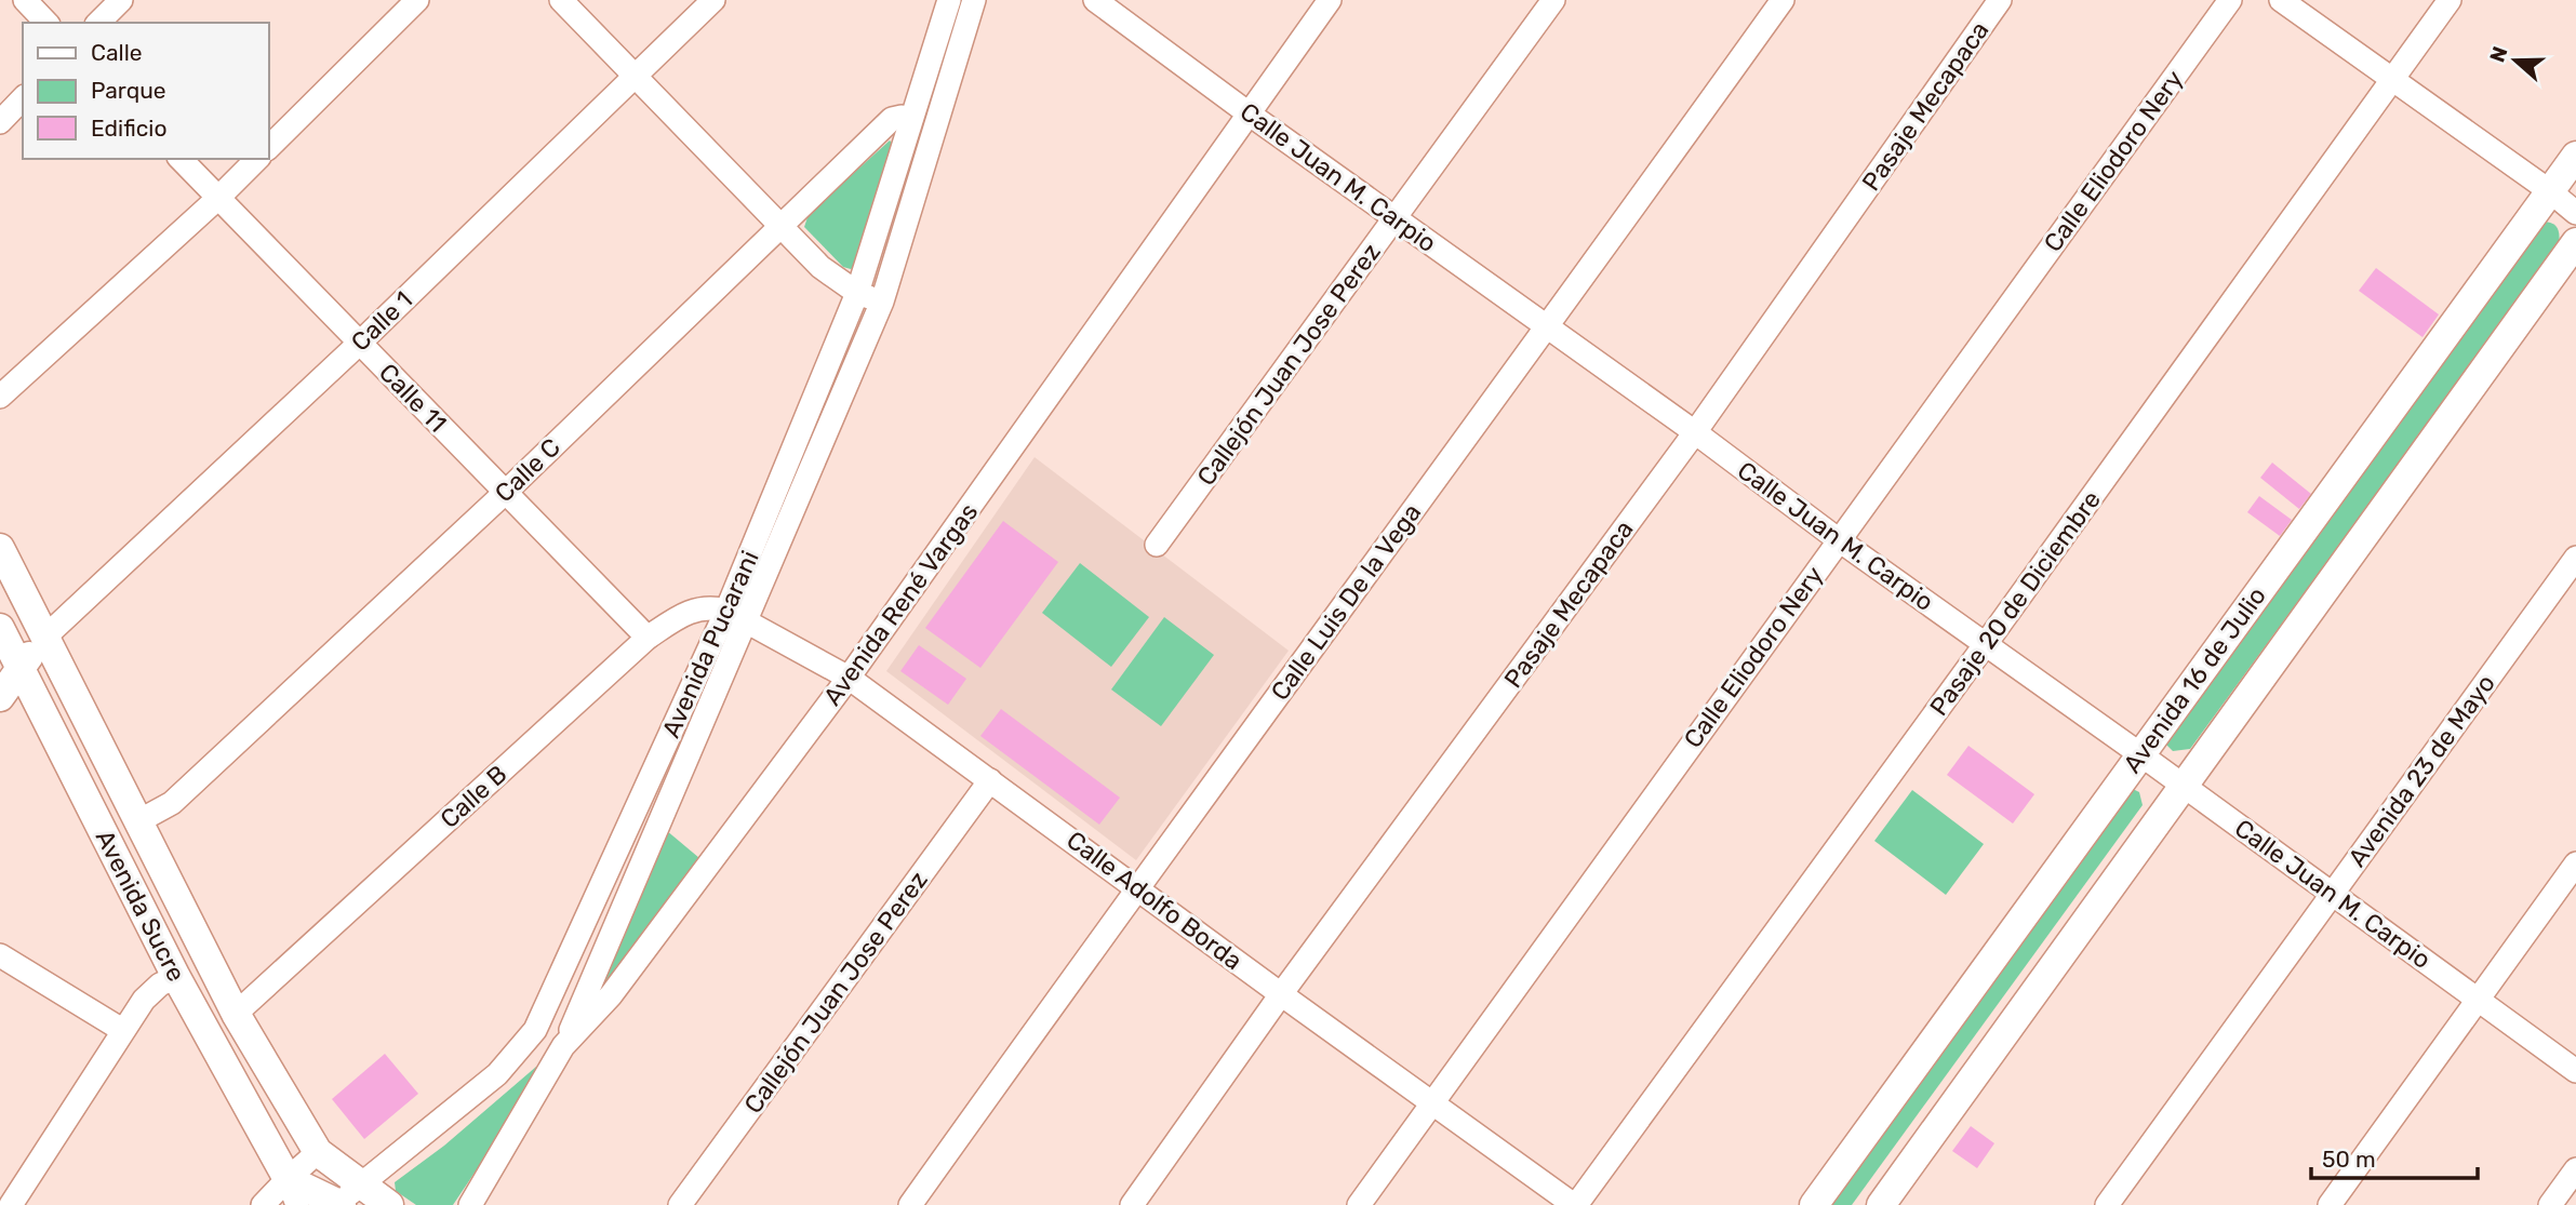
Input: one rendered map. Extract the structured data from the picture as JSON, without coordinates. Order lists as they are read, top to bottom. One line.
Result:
{"streets":{"main road":["Avenida 16 de Julio","Avenida Sucre"],"street":["Pasaje Mecapaca","Calle Eliodoro Nery","Calle Juan M. Carpio","Calle 1","Callejón Juan Jose Perez","Calle 11","Calle C","Calle Luis De la Vega","Pasaje 20 de Diciembre","Avenida René Vargas","Avenida Pucarani","Avenida 23 de Mayo","Calle B","Calle Adolfo Borda"]},"crossings":[["Pasaje Mecapaca","Calle Juan M. Carpio"],["Pasaje Mecapaca","Calle Adolfo Borda"],["Calle Eliodoro Nery","Calle Juan M. Carpio"],["Calle Eliodoro Nery","Calle Adolfo Borda"],["Calle Juan M. Carpio","Callejón Juan Jose Perez"],["Calle Juan M. Carpio","Calle Luis De la Vega"],["Calle Juan M. Carpio","Pasaje 20 de Diciembre"],["Calle Juan M. Carpio","Avenida René Vargas"],["Calle Juan M. Carpio","Avenida 16 de Julio"],["Calle Juan M. Carpio","Avenida 23 de Mayo"],["Calle 1","Calle 11"],["Calle 1","Avenida Sucre"],["Callejón Juan Jose Perez","Calle Adolfo Borda"],["Calle 11","Calle C"],["Calle 11","Calle B"],["Calle C","Avenida Pucarani"],["Calle C","Avenida Sucre"],["Calle Luis De la Vega","Calle Adolfo Borda"],["Pasaje 20 de Diciembre","Calle Adolfo Borda"],["Avenida René Vargas","Avenida Pucarani"],["Avenida René Vargas","Calle Adolfo Borda"],["Avenida Pucarani","Calle B"],["Avenida Pucarani","Calle Adolfo Borda"],["Avenida Pucarani","Avenida Sucre"],["Calle B","Calle Adolfo Borda"],["Calle B","Avenida Sucre"]],"legend":["Calle","Parque","Edificio"],"scale_bar":"50 m","north":"left"}
